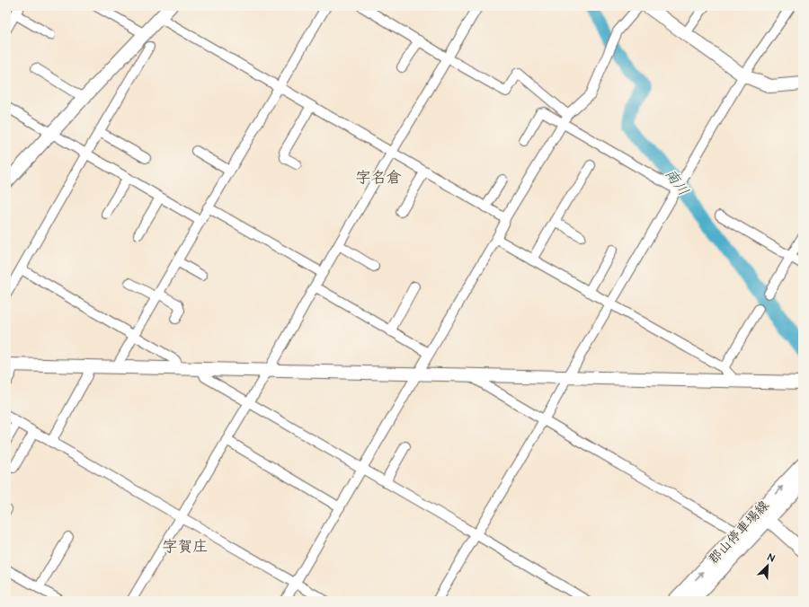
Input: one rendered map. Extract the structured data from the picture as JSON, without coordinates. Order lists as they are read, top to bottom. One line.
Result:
{"streets":{"main road":["郡山停車場線"]},"districts":["字名倉","字賀庄"],"water":["南川"],"north":"top right"}
